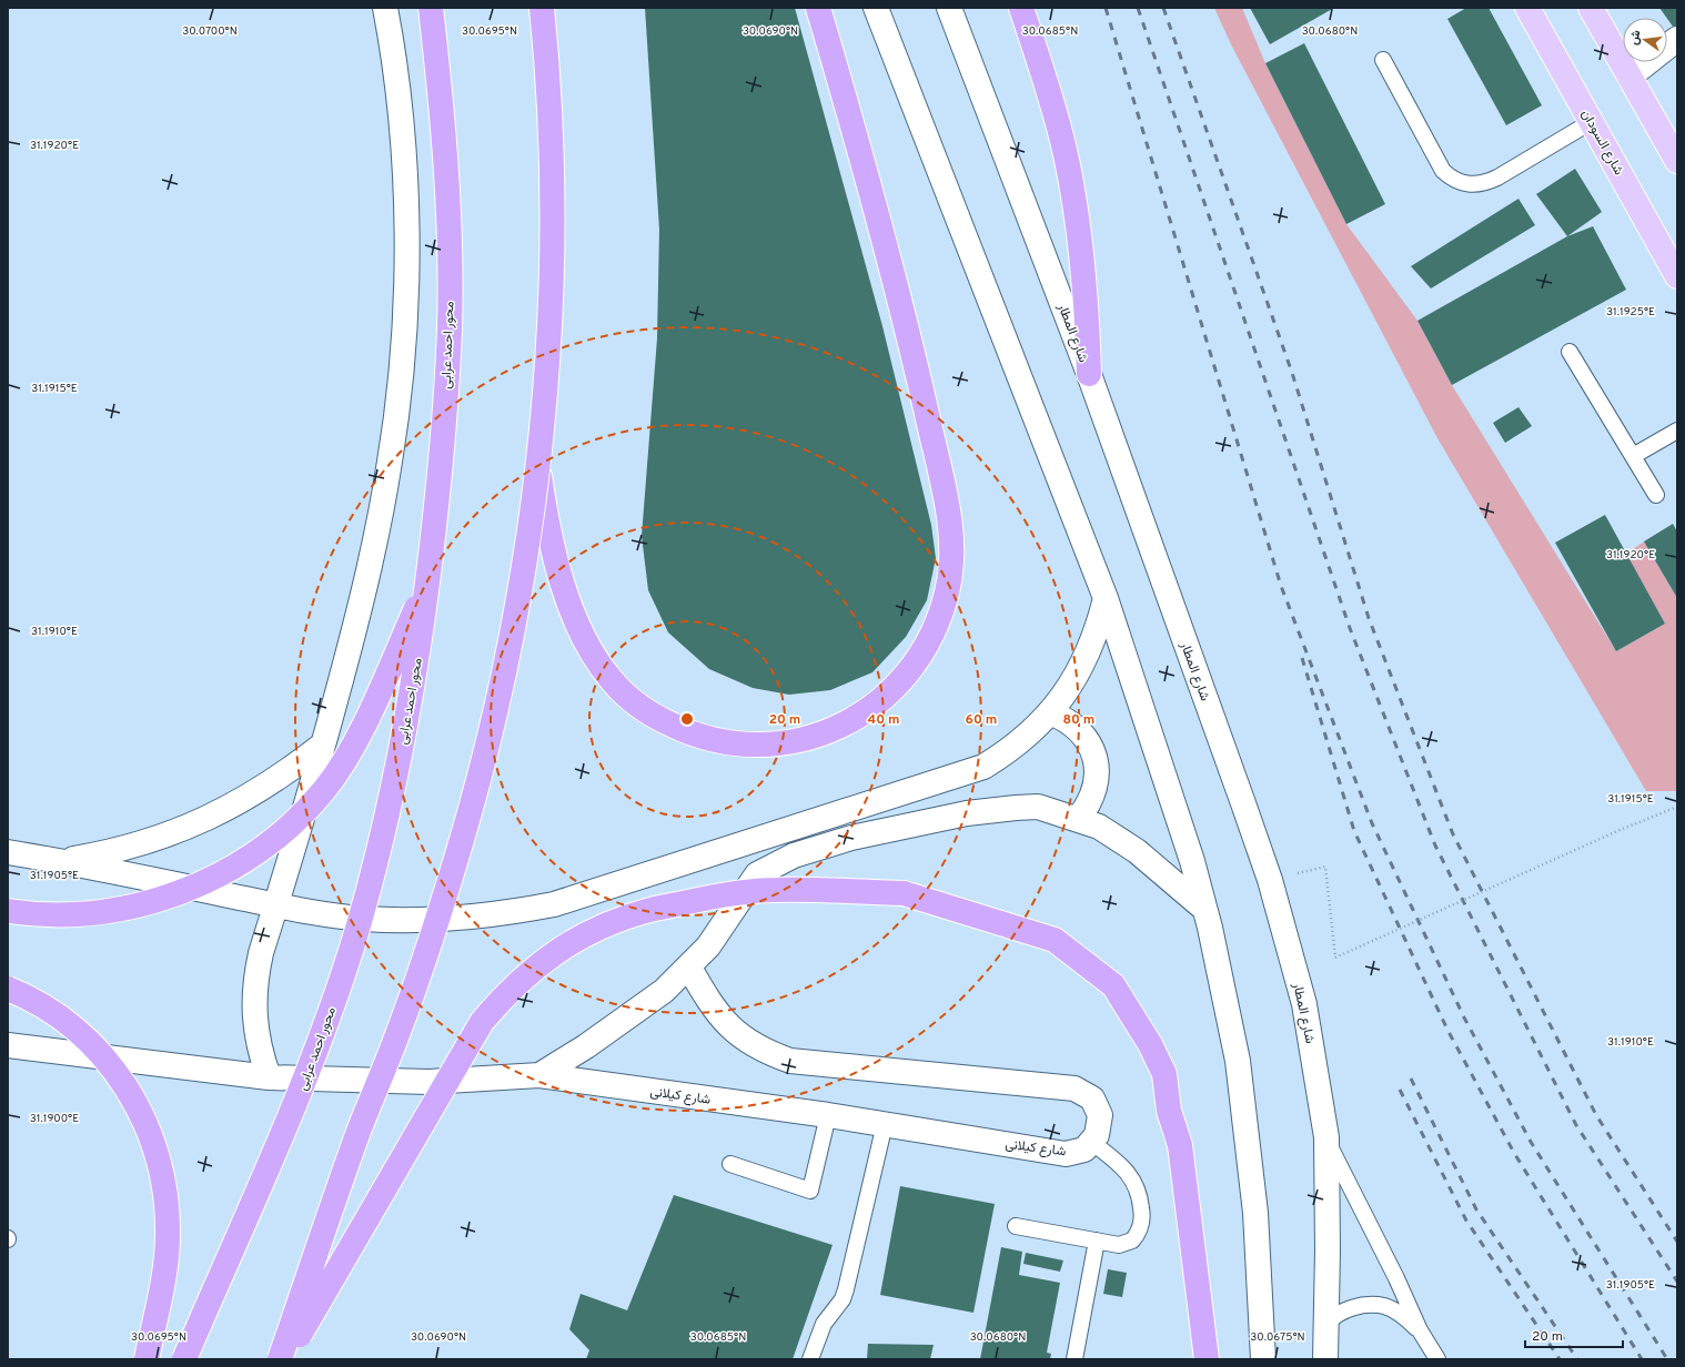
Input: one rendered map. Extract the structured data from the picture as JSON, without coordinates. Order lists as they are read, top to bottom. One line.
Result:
{"streets":{"highway":["محور احمد عرابى"],"main road":["شارع السودان"],"street":["شارع المطار","شارع كيلانى"]},"scale_bar":"20 m","north":"left","coordinates":["30.0700°N","30.0695°N","30.0690°N","30.0685°N","30.0680°N","31.1920°E","31.1925°E","31.1915°E","31.1910°E","31.1905°E","31.1900°E","30.0675°N"],"rings":["20 m","40 m","60 m","80 m"]}
